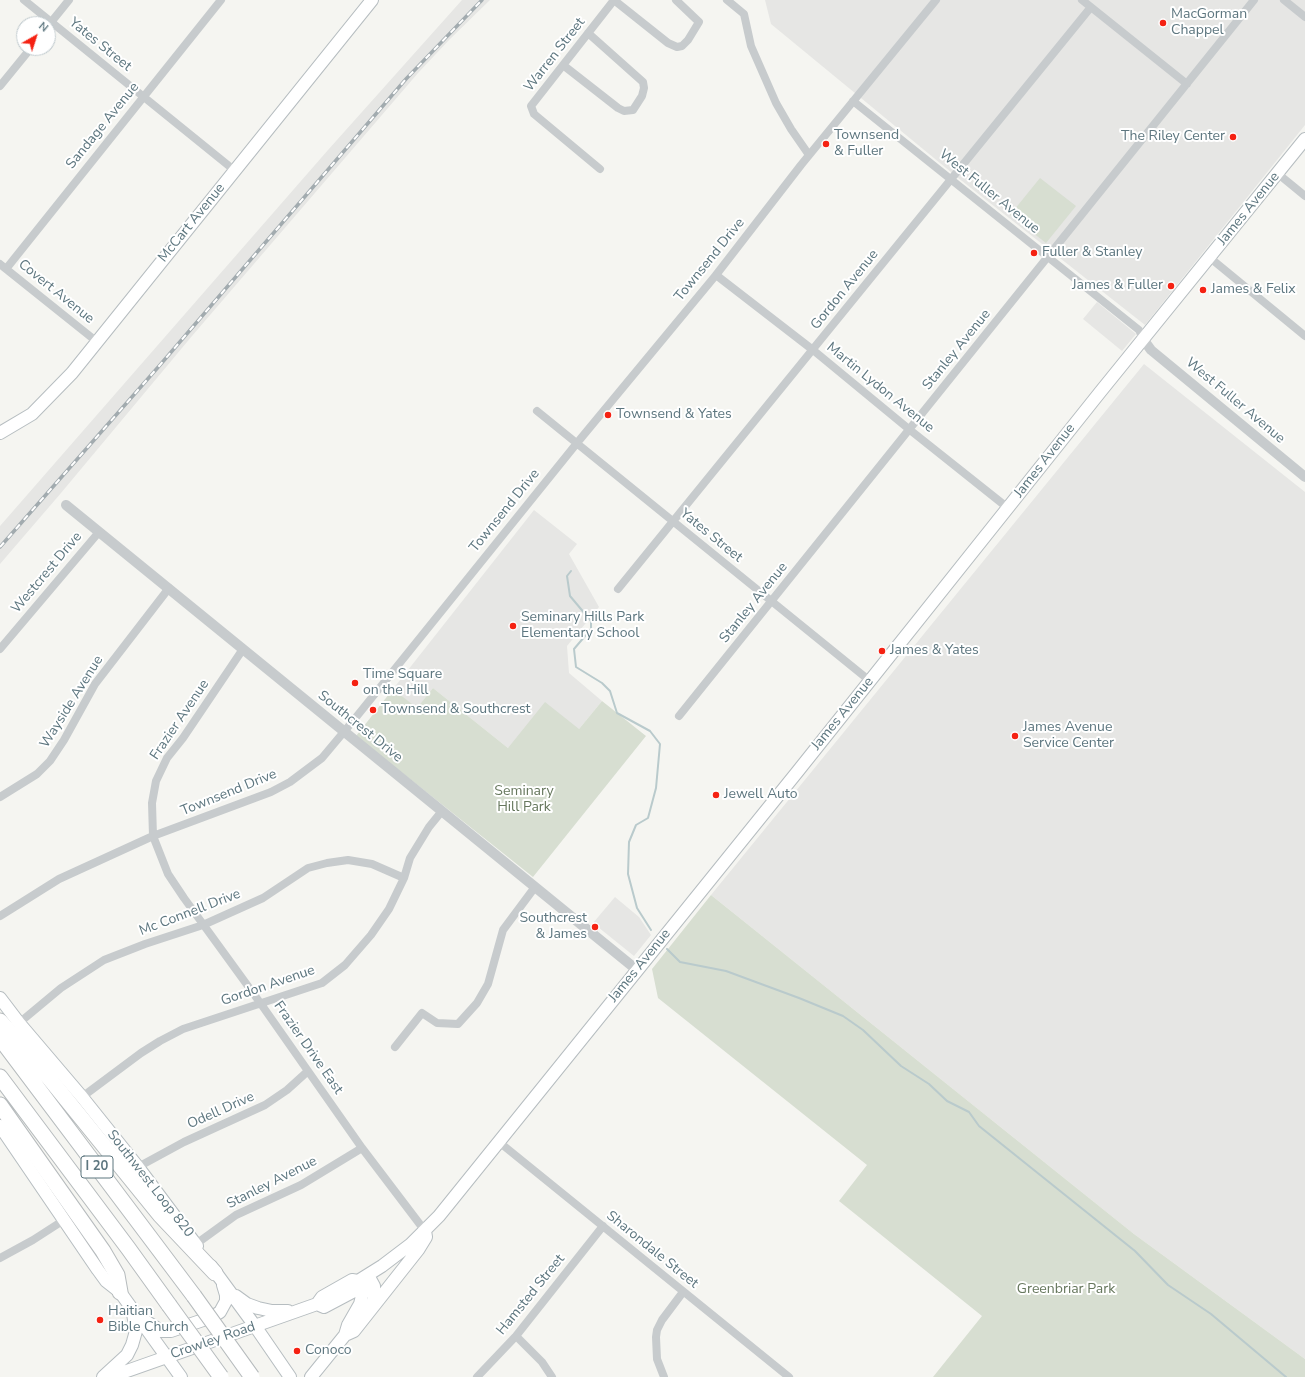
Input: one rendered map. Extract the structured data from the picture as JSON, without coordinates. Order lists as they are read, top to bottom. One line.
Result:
{"streets":{"highway":["I 20"],"main road":["James Avenue","McCart Avenue","Southwest Loop 820","Crowley Road"],"street":["Yates Street","Warren Street","Sandage Avenue","West Fuller Avenue","Townsend Drive","Gordon Avenue","Covert Avenue","Stanley Avenue","Martin Lydon Avenue","Westcrest Drive","Wayside Avenue","Frazier Avenue","Southcrest Drive","Mc Connell Drive","Frazier Drive East","Odell Drive","Sharondale Street","Hamsted Street"]},"crossings":[["Yates Street","Sandage Avenue"],["Yates Street","James Avenue"],["Yates Street","McCart Avenue"],["Yates Street","Townsend Drive"],["Yates Street","Gordon Avenue"],["Yates Street","Stanley Avenue"],["Sandage Avenue","Covert Avenue"],["West Fuller Avenue","James Avenue"],["West Fuller Avenue","Townsend Drive"],["West Fuller Avenue","Gordon Avenue"],["West Fuller Avenue","Stanley Avenue"],["James Avenue","Martin Lydon Avenue"],["James Avenue","Southcrest Drive"],["James Avenue","Frazier Drive East"],["James Avenue","Sharondale Street"],["James Avenue","Crowley Road"],["McCart Avenue","Covert Avenue"],["Townsend Drive","Martin Lydon Avenue"],["Townsend Drive","Frazier Avenue"],["Townsend Drive","Southcrest Drive"],["Townsend Drive","Frazier Drive East"],["Gordon Avenue","Martin Lydon Avenue"],["Gordon Avenue","Southcrest Drive"],["Gordon Avenue","Mc Connell Drive"],["Gordon Avenue","Frazier Drive East"],["Gordon Avenue","Southwest Loop 820"],["Stanley Avenue","Martin Lydon Avenue"],["Stanley Avenue","Frazier Drive East"],["Stanley Avenue","Southwest Loop 820"],["Westcrest Drive","Southcrest Drive"],["Wayside Avenue","Southcrest Drive"],["Frazier Avenue","Southcrest Drive"],["Frazier Avenue","Frazier Drive East"],["Mc Connell Drive","Frazier Drive East"],["Mc Connell Drive","Southwest Loop 820"],["Frazier Drive East","Odell Drive"],["Odell Drive","Southwest Loop 820"],["Southwest Loop 820","Crowley Road"],["Sharondale Street","Hamsted Street"]],"parks":["Seminary Hill Park","Greenbriar Park"],"places":["MacGorman Chappel","The Riley Center","Townsend & Fuller","Fuller & Stanley","James & Fuller","James & Felix","Townsend & Yates","Seminary Hills Park Elementary School","James & Yates","Time Square on the Hill","Townsend & Southcrest","James Avenue Service Center","Jewell Auto","Southcrest & James","Haitian Bible Church","Conoco"],"north":"top right"}
